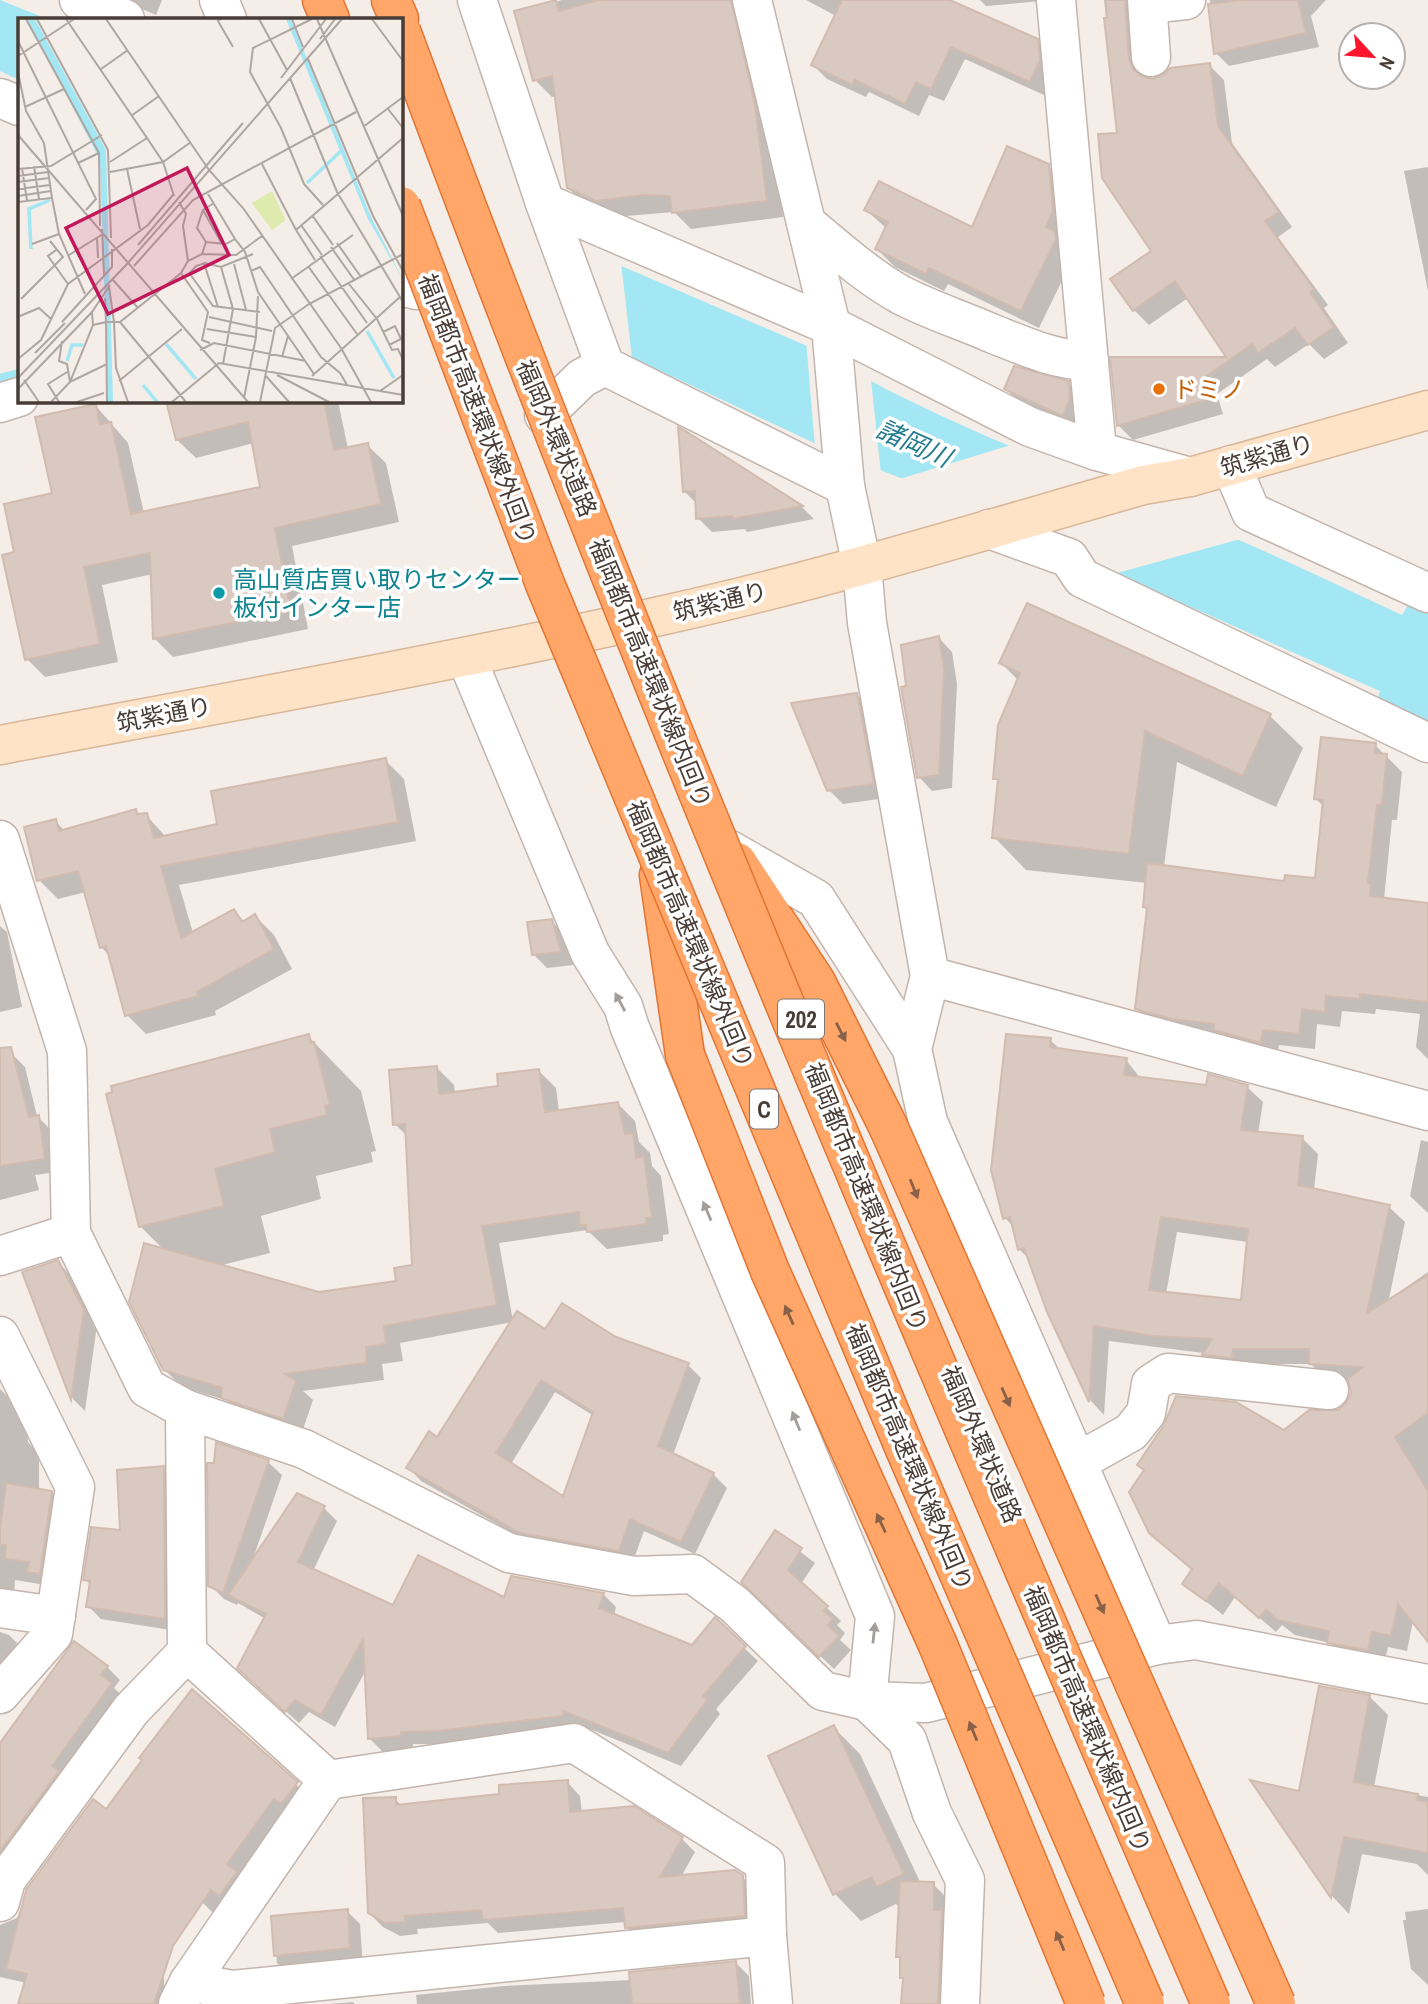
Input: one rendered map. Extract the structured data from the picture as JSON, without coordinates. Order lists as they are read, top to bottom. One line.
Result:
{"streets":{"highway":["福岡都市高速環状線外回り","福岡外環状道路","福岡都市高速環状線内回り","202","C"],"street":["筑紫通り"]},"crossings":[["福岡外環状道路","筑紫通り"]],"water":["諸岡川"],"places":["ドミノ","高山質店買い取りセンター 板付インター店"],"north":"bottom right"}
